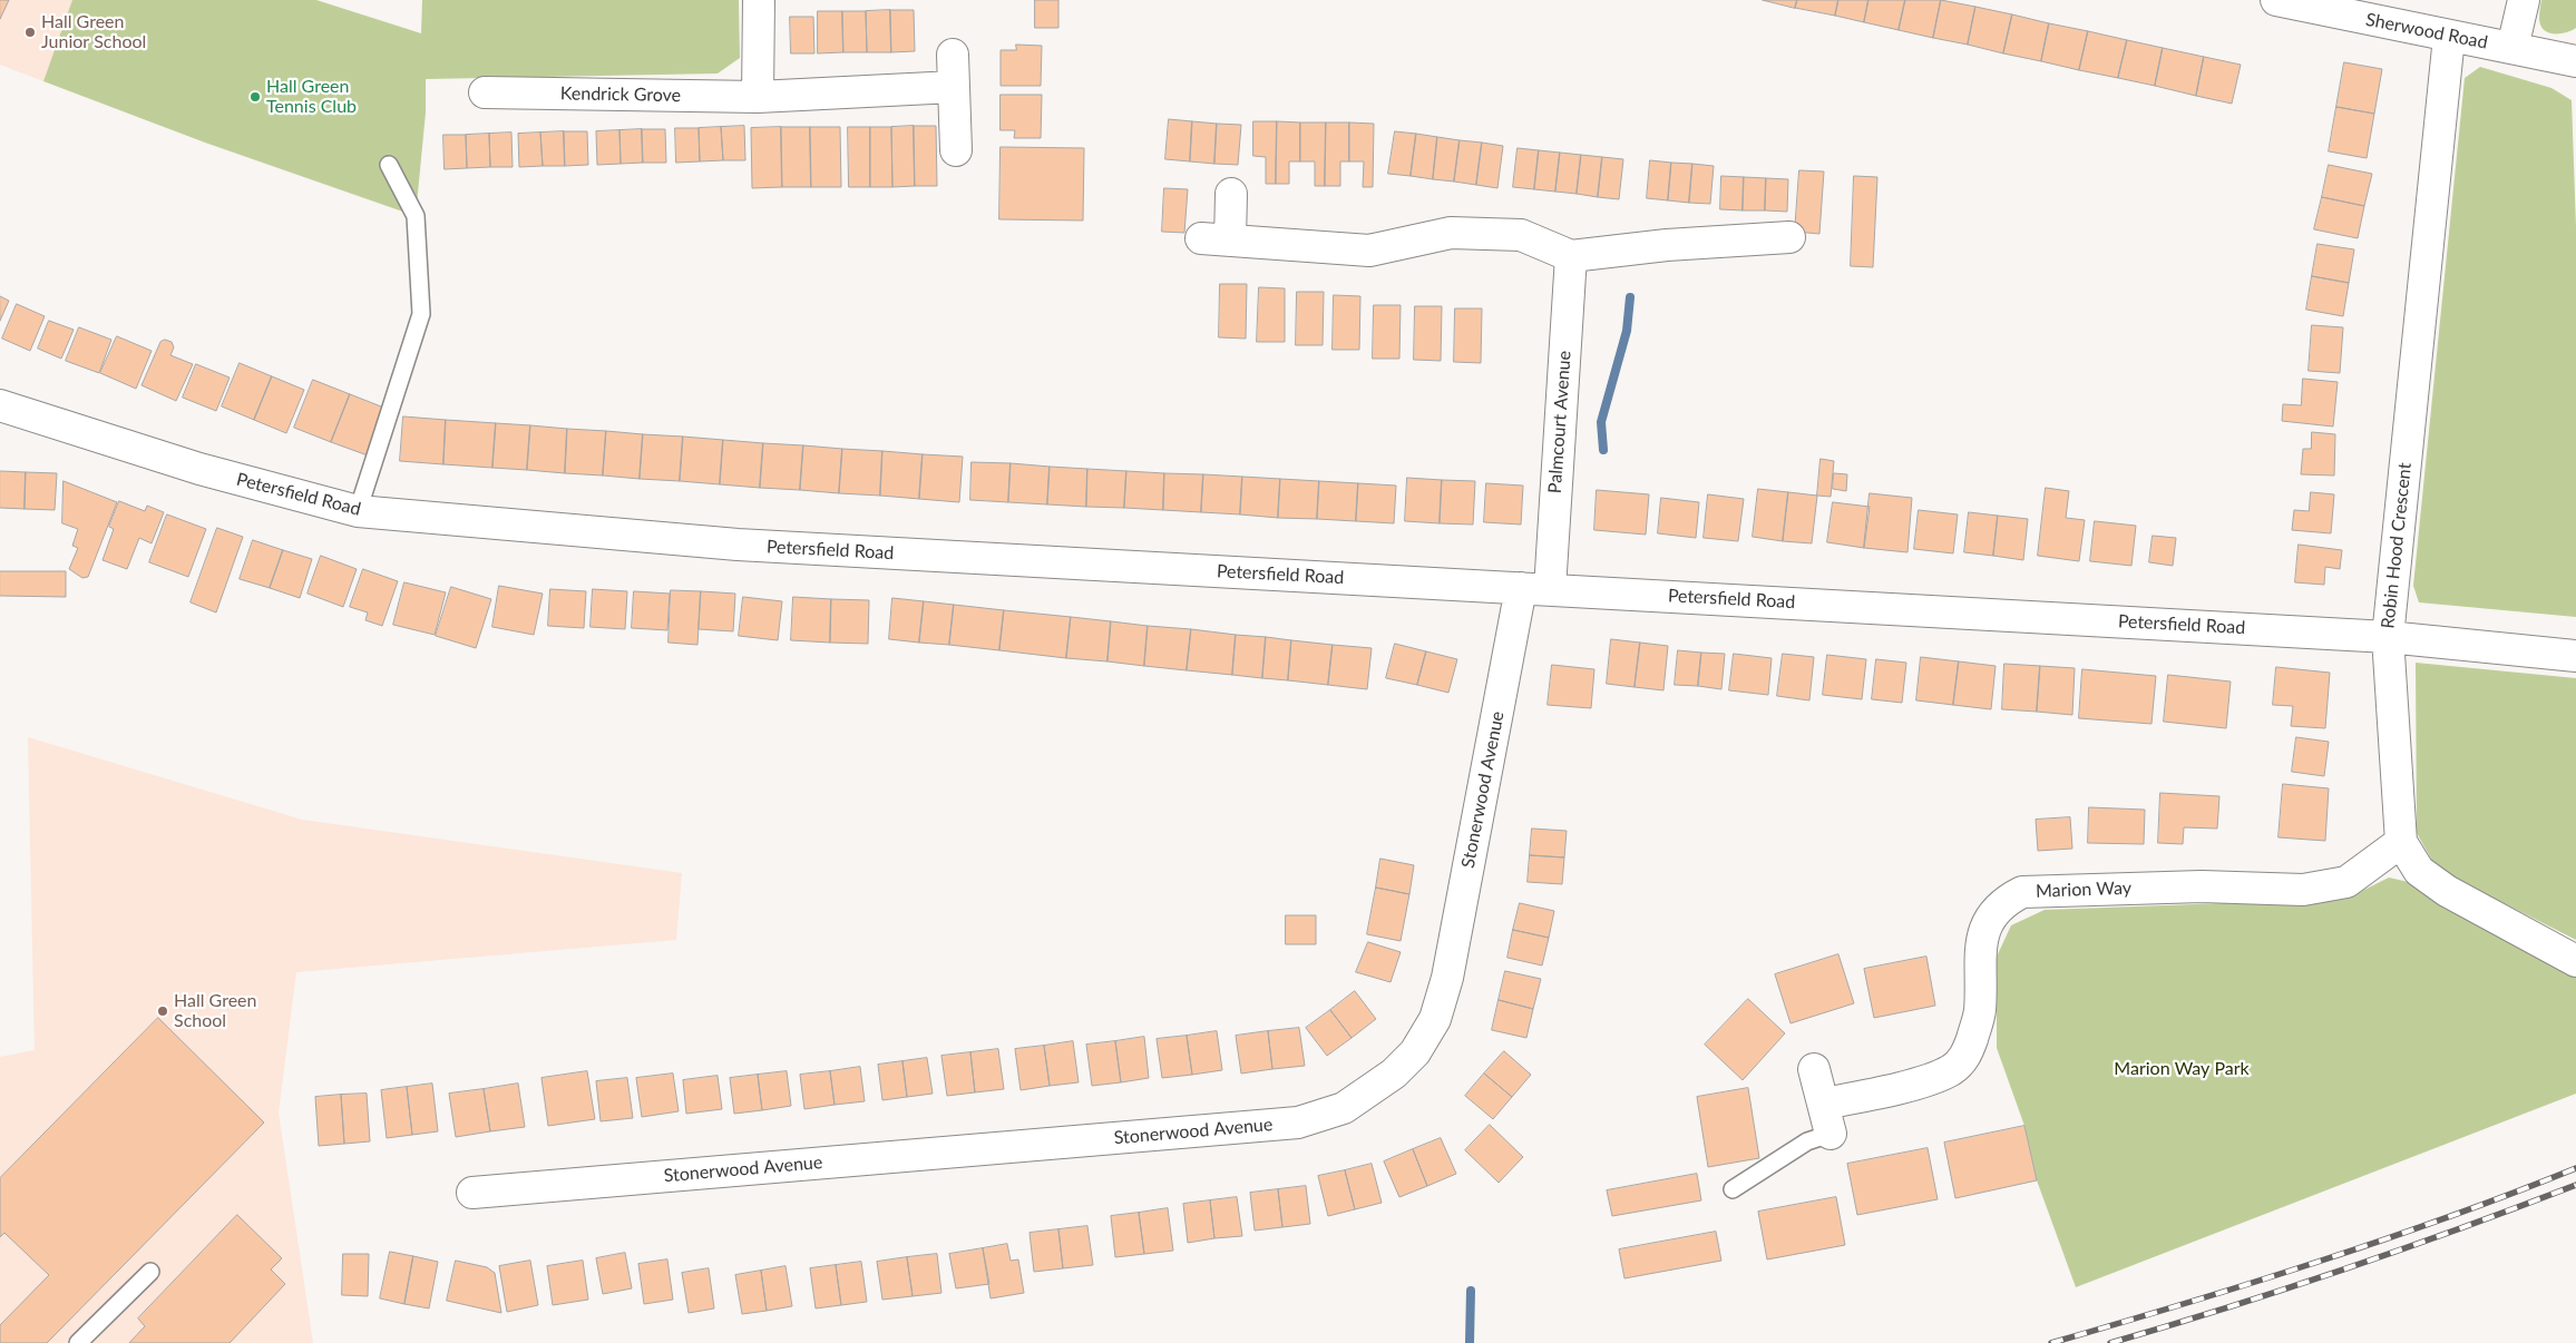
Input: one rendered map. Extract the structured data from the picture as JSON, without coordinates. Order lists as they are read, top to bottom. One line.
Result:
{"streets":{"street":["Sherwood Road","Kendrick Grove","Palmcourt Avenue","Petersfield Road","Robin Hood Crescent","Stonerwood Avenue","Marion Way"]},"crossings":[["Sherwood Road","Robin Hood Crescent"],["Palmcourt Avenue","Petersfield Road"],["Palmcourt Avenue","Stonerwood Avenue"],["Petersfield Road","Robin Hood Crescent"],["Petersfield Road","Stonerwood Avenue"],["Robin Hood Crescent","Marion Way"]],"parks":["Marion Way Park"],"places":["Hall Green Junior School","Hall Green Tennis Club","Hall Green School"]}
